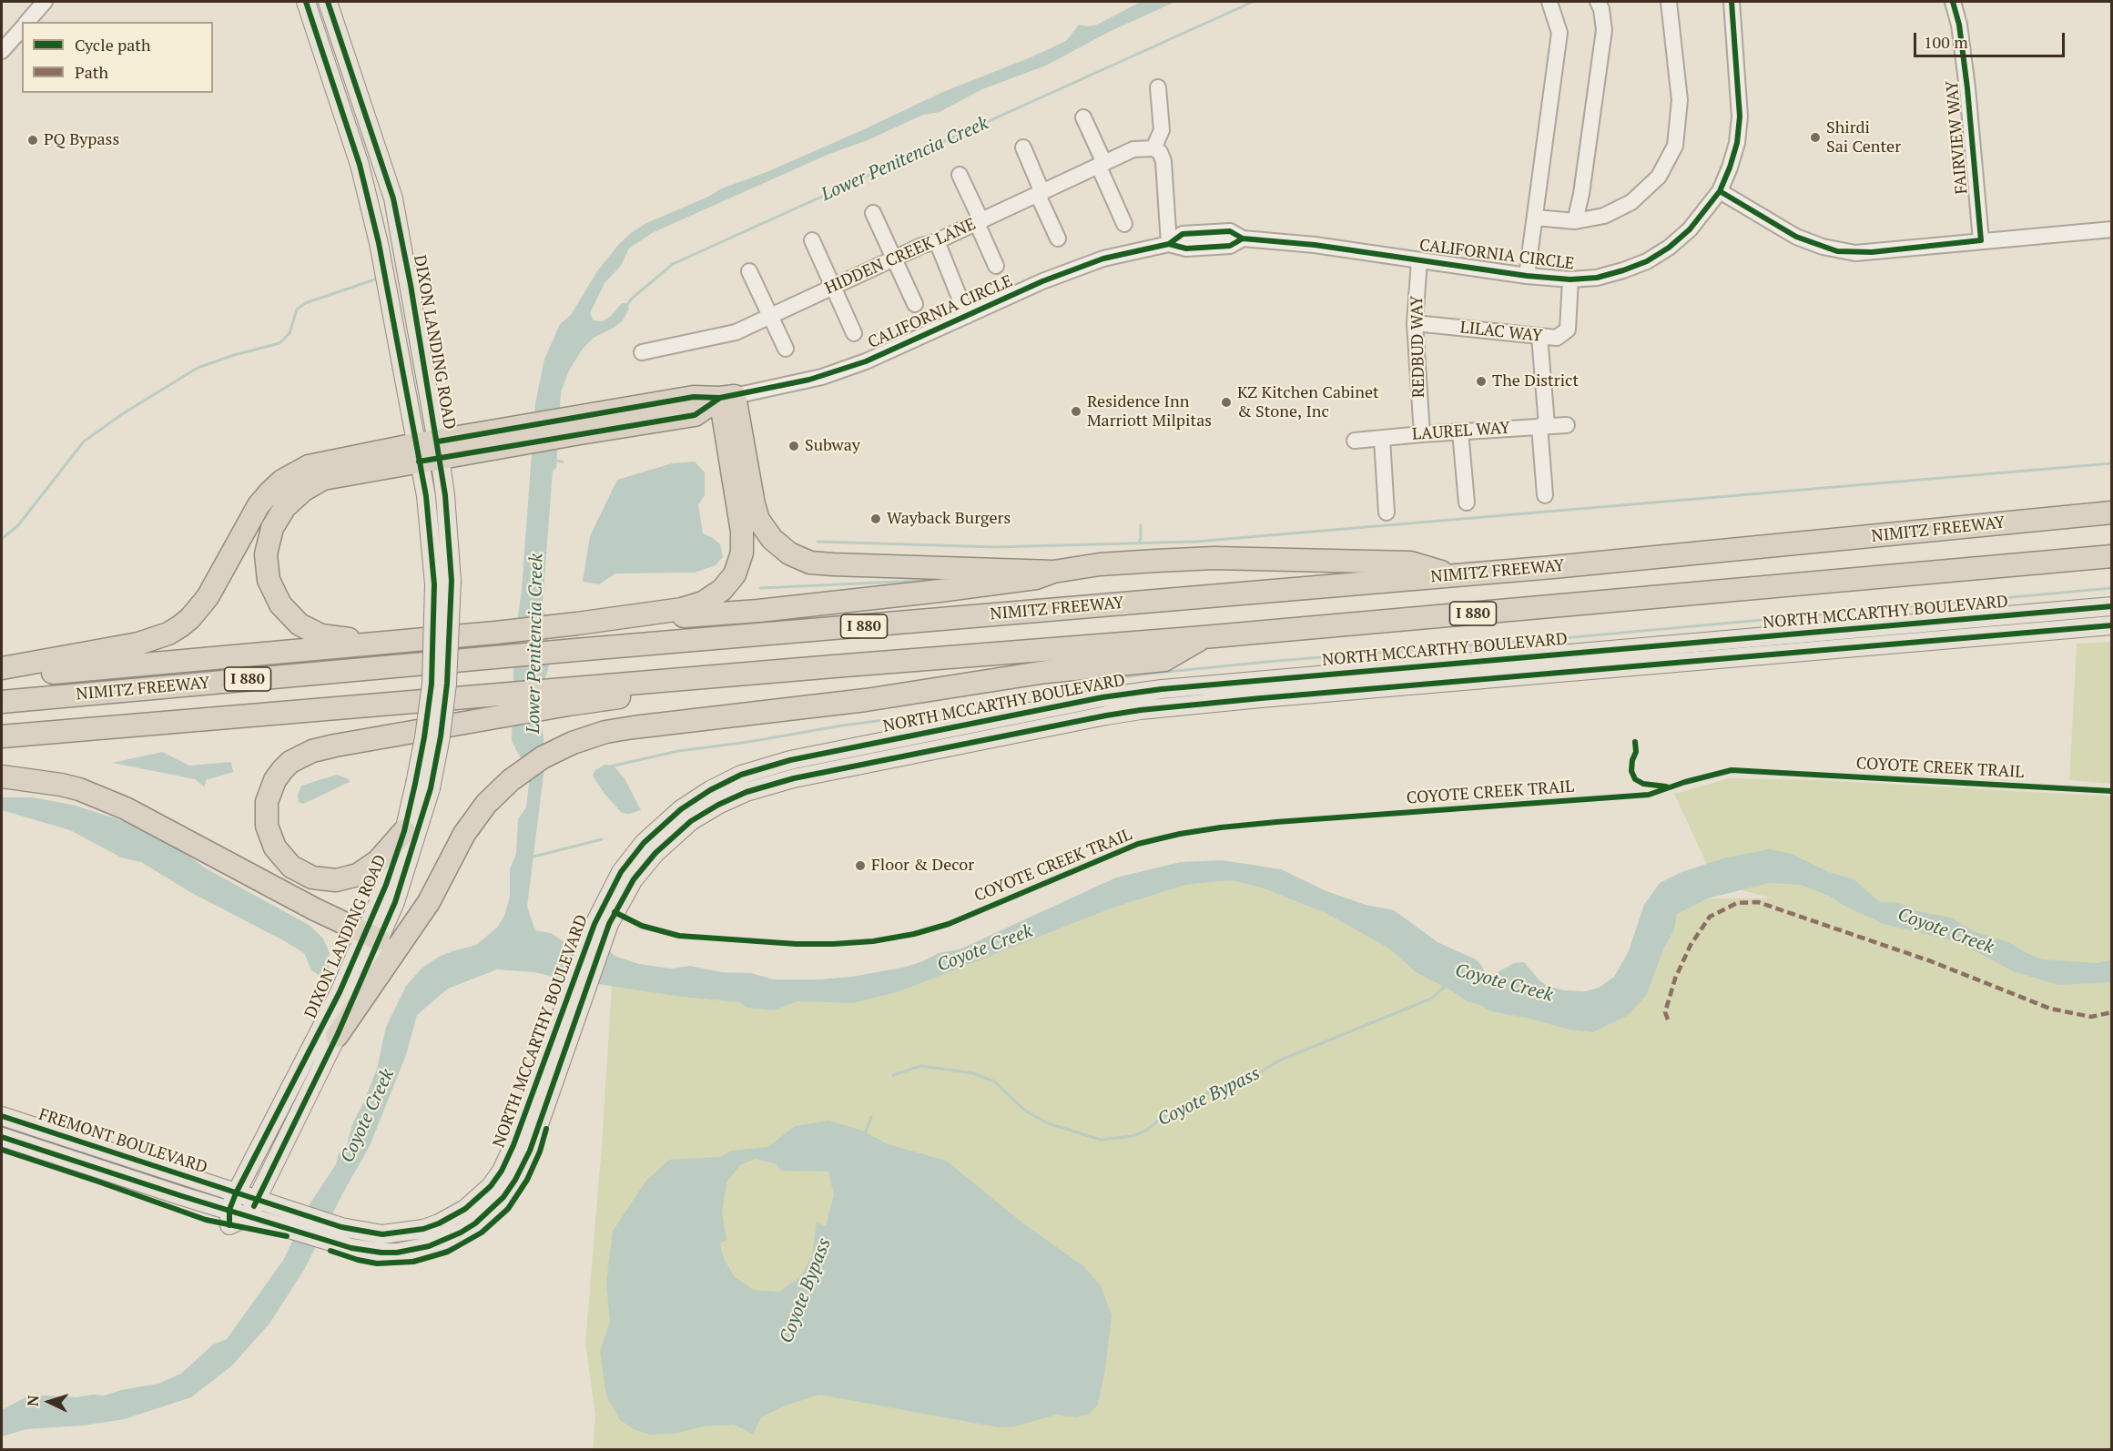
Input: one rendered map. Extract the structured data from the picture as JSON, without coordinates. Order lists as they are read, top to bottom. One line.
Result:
{"streets":{"highway":["CALIFORNIA CIRCLE","NIMITZ FREEWAY","I 880"],"main road":["DIXON LANDING ROAD","NORTH MCCARTHY BOULEVARD","FREMONT BOULEVARD"],"street":["FAIRVIEW WAY","HIDDEN CREEK LANE","LILAC WAY","REDBUD WAY","LAUREL WAY"],"cycle path":["COYOTE CREEK TRAIL"]},"crossings":[["CALIFORNIA CIRCLE","LILAC WAY"],["CALIFORNIA CIRCLE","DIXON LANDING ROAD"],["CALIFORNIA CIRCLE","REDBUD WAY"],["LILAC WAY","REDBUD WAY"],["DIXON LANDING ROAD","NORTH MCCARTHY BOULEVARD"],["DIXON LANDING ROAD","FREMONT BOULEVARD"],["REDBUD WAY","LAUREL WAY"],["NORTH MCCARTHY BOULEVARD","FREMONT BOULEVARD"]],"water":["Lower Penitencia Creek","Coyote Creek","Coyote Bypass"],"places":["Shirdi Sai Center","PQ Bypass","The District","KZ Kitchen Cabinet & Stone, Inc","Residence Inn Marriott Milpitas","Subway","Wayback Burgers","Floor & Decor"],"legend":["Cycle path","Path"],"scale_bar":"100 m","north":"left"}
